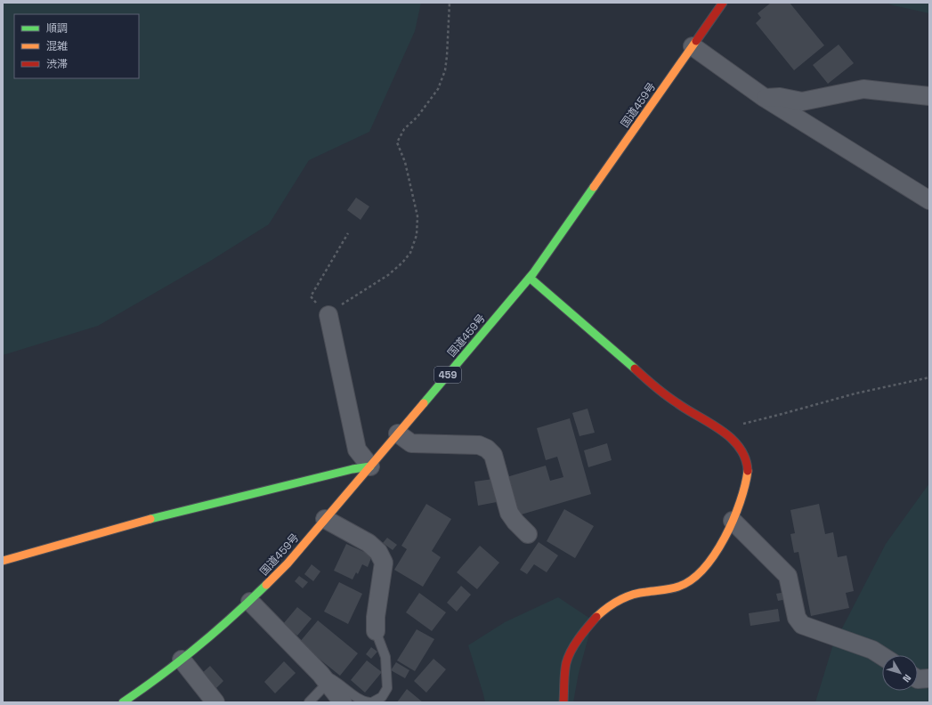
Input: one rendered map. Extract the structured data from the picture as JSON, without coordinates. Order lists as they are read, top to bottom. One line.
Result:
{"streets":{"main road":["国道459号","459"]},"legend":["順調","混雑","渋滞"],"north":"bottom right"}
